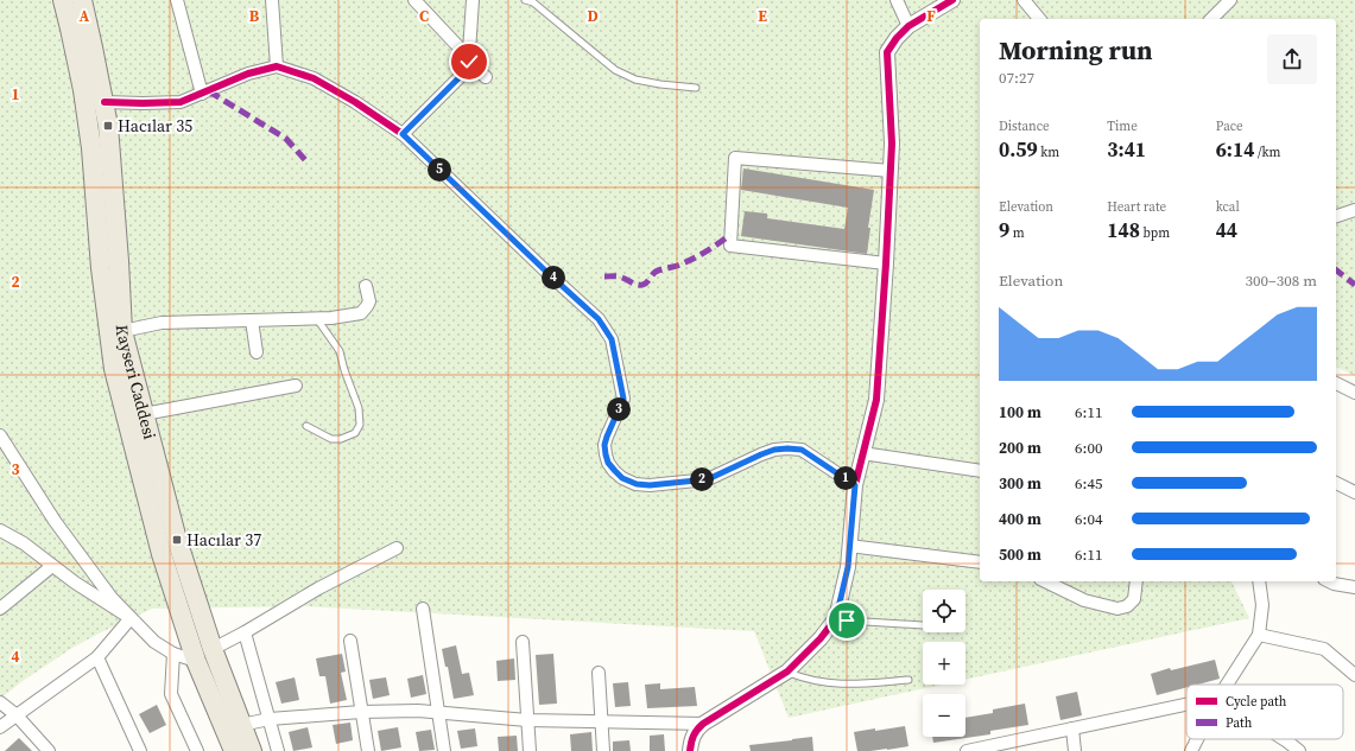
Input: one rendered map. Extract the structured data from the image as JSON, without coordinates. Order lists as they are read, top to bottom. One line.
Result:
{"streets":{"main road":["Kayseri Caddesi"]},"places":{"transit":["Hacılar 35","Hacılar 37"]},"legend":["Cycle path","Path"],"page":{"heading":["Morning run","07:27"],"stats":[["Distance","0.59 km"],["Time","3:41"],["Pace","6:14 /km"],["Elevation","9 m"],["Heart rate","148 bpm"],["kcal","44"]],"pins":["5","4","3","1","2"],"chart":["Elevation","300–308 m"],"list":[{"name":"100 m","note":"6:11"},{"name":"200 m","note":"6:00"},{"name":"300 m","note":"6:45"},{"name":"400 m","note":"6:04"},{"name":"500 m","note":"6:11"}],"map_buttons":["+","−"]},"grid":{"columns":["A","B","C","D","E","F"],"rows":["1","2","3","4"]}}
